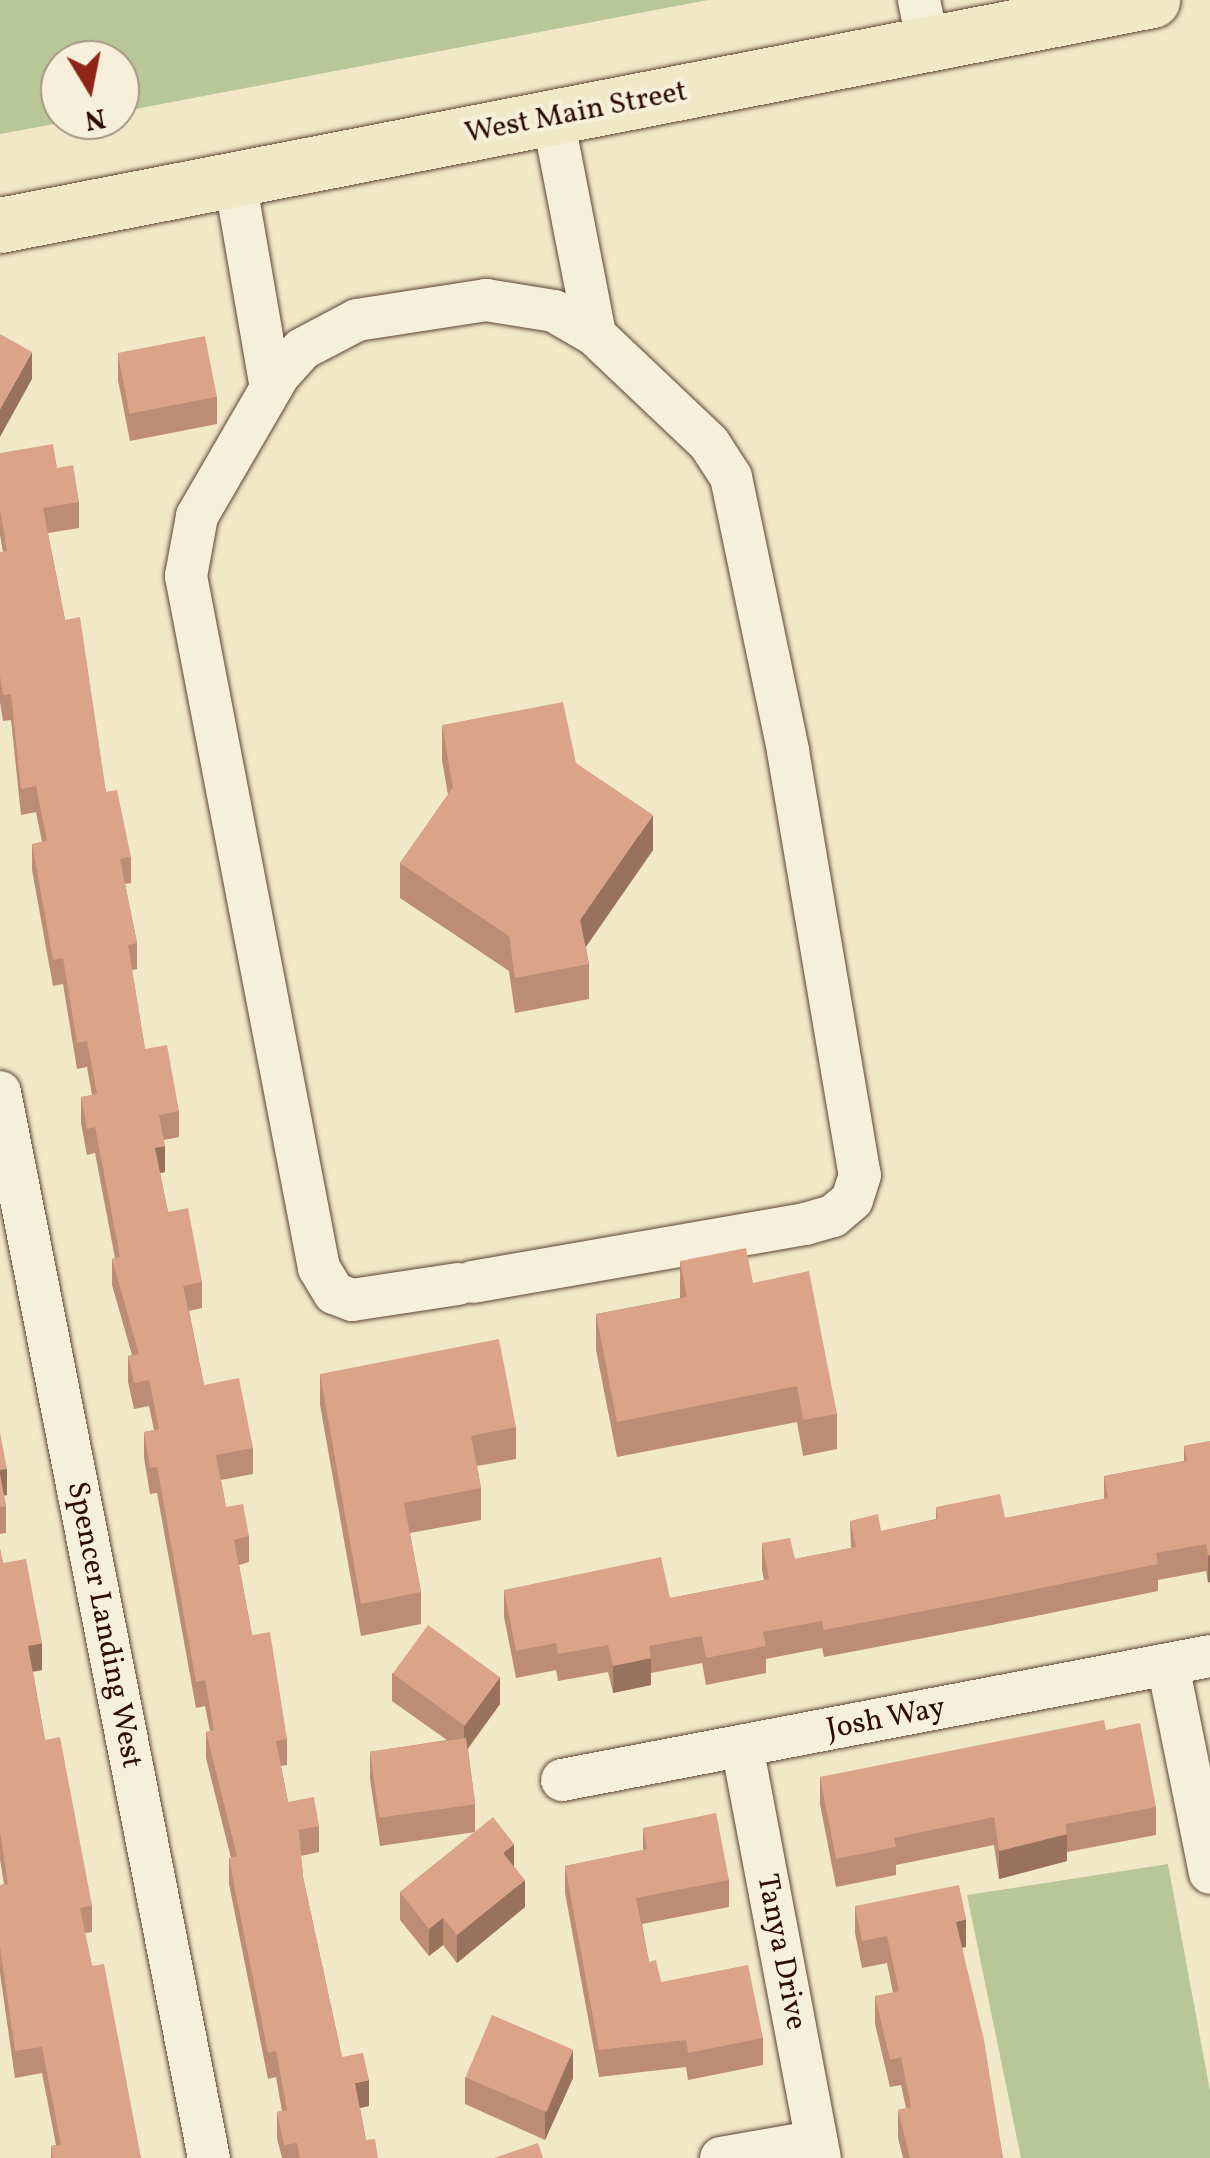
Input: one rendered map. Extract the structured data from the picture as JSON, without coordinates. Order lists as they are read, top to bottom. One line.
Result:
{"streets":{"main road":["West Main Street"],"street":["Spencer Landing West","Josh Way","Tanya Drive"]},"crossings":[["Josh Way","Tanya Drive"]],"north":"bottom"}
